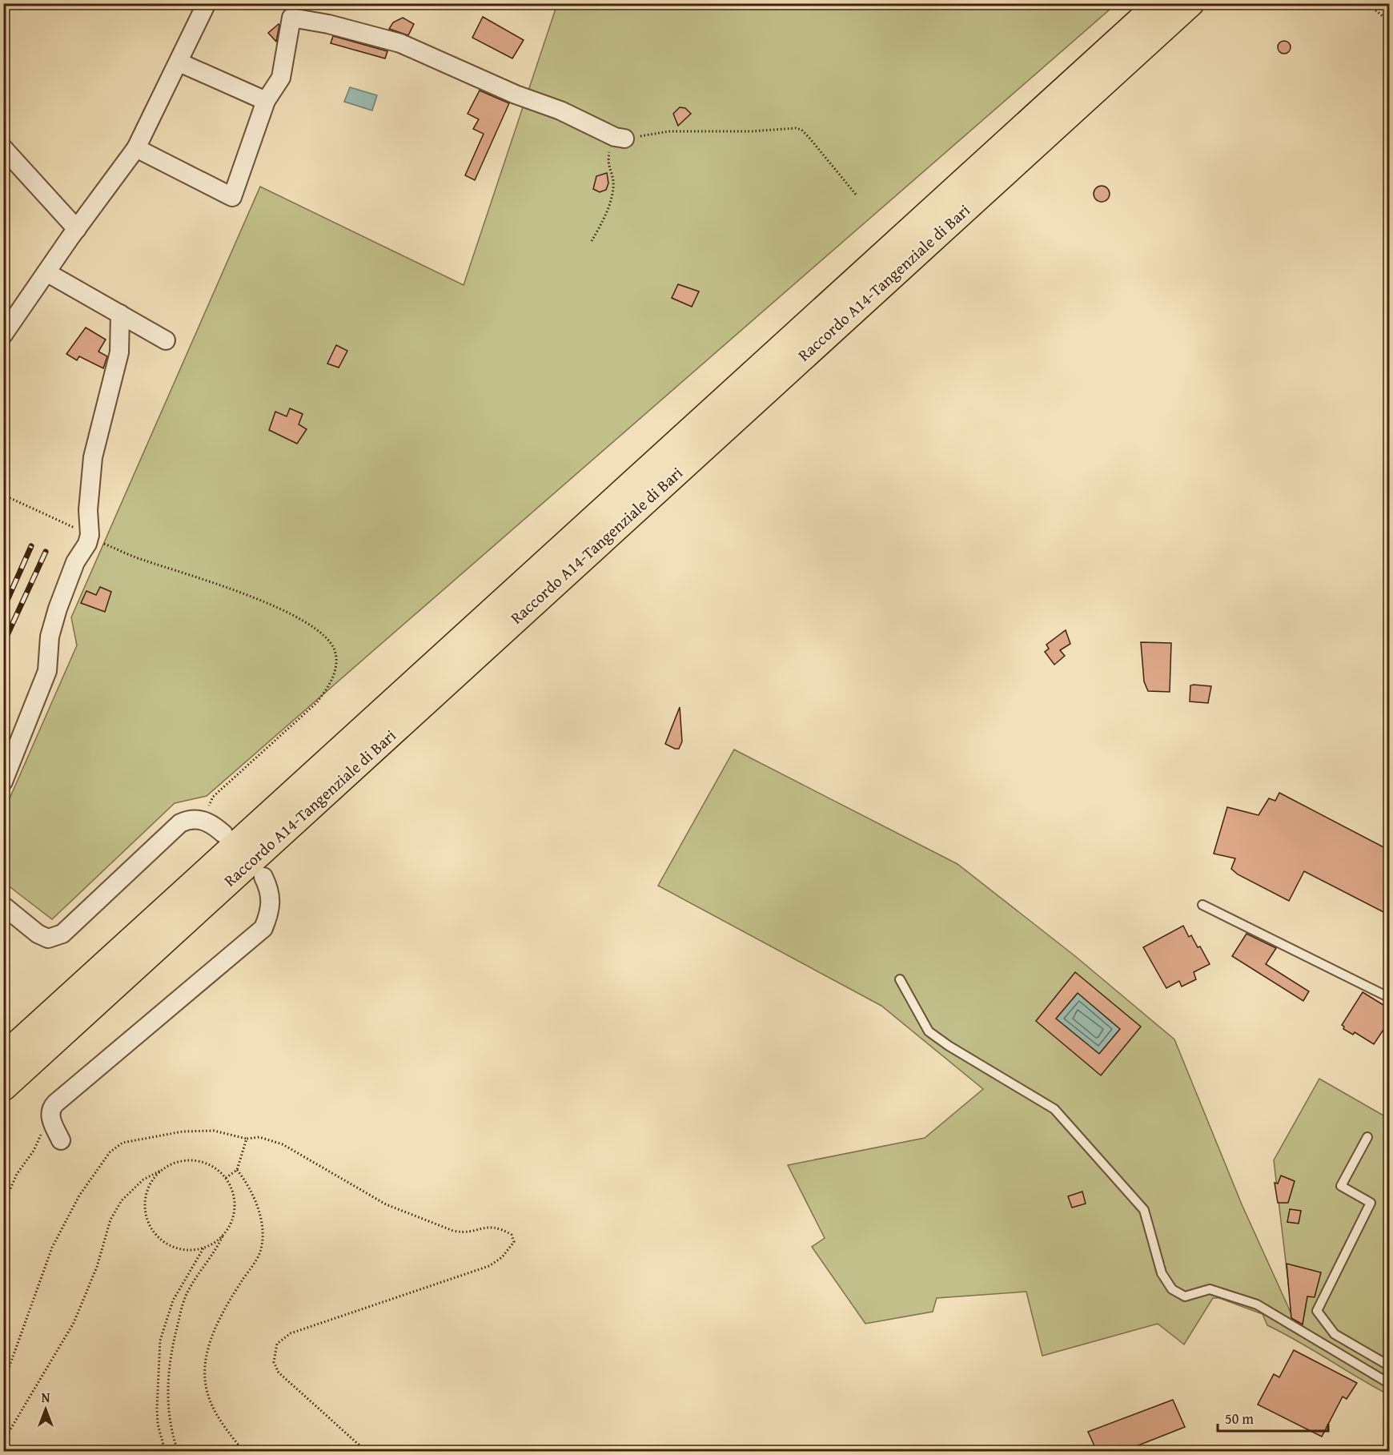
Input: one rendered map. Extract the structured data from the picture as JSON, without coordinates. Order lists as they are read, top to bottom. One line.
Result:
{"streets":{"highway":["Raccordo A14-Tangenziale di Bari"]},"scale_bar":"50 m","north":"top"}
